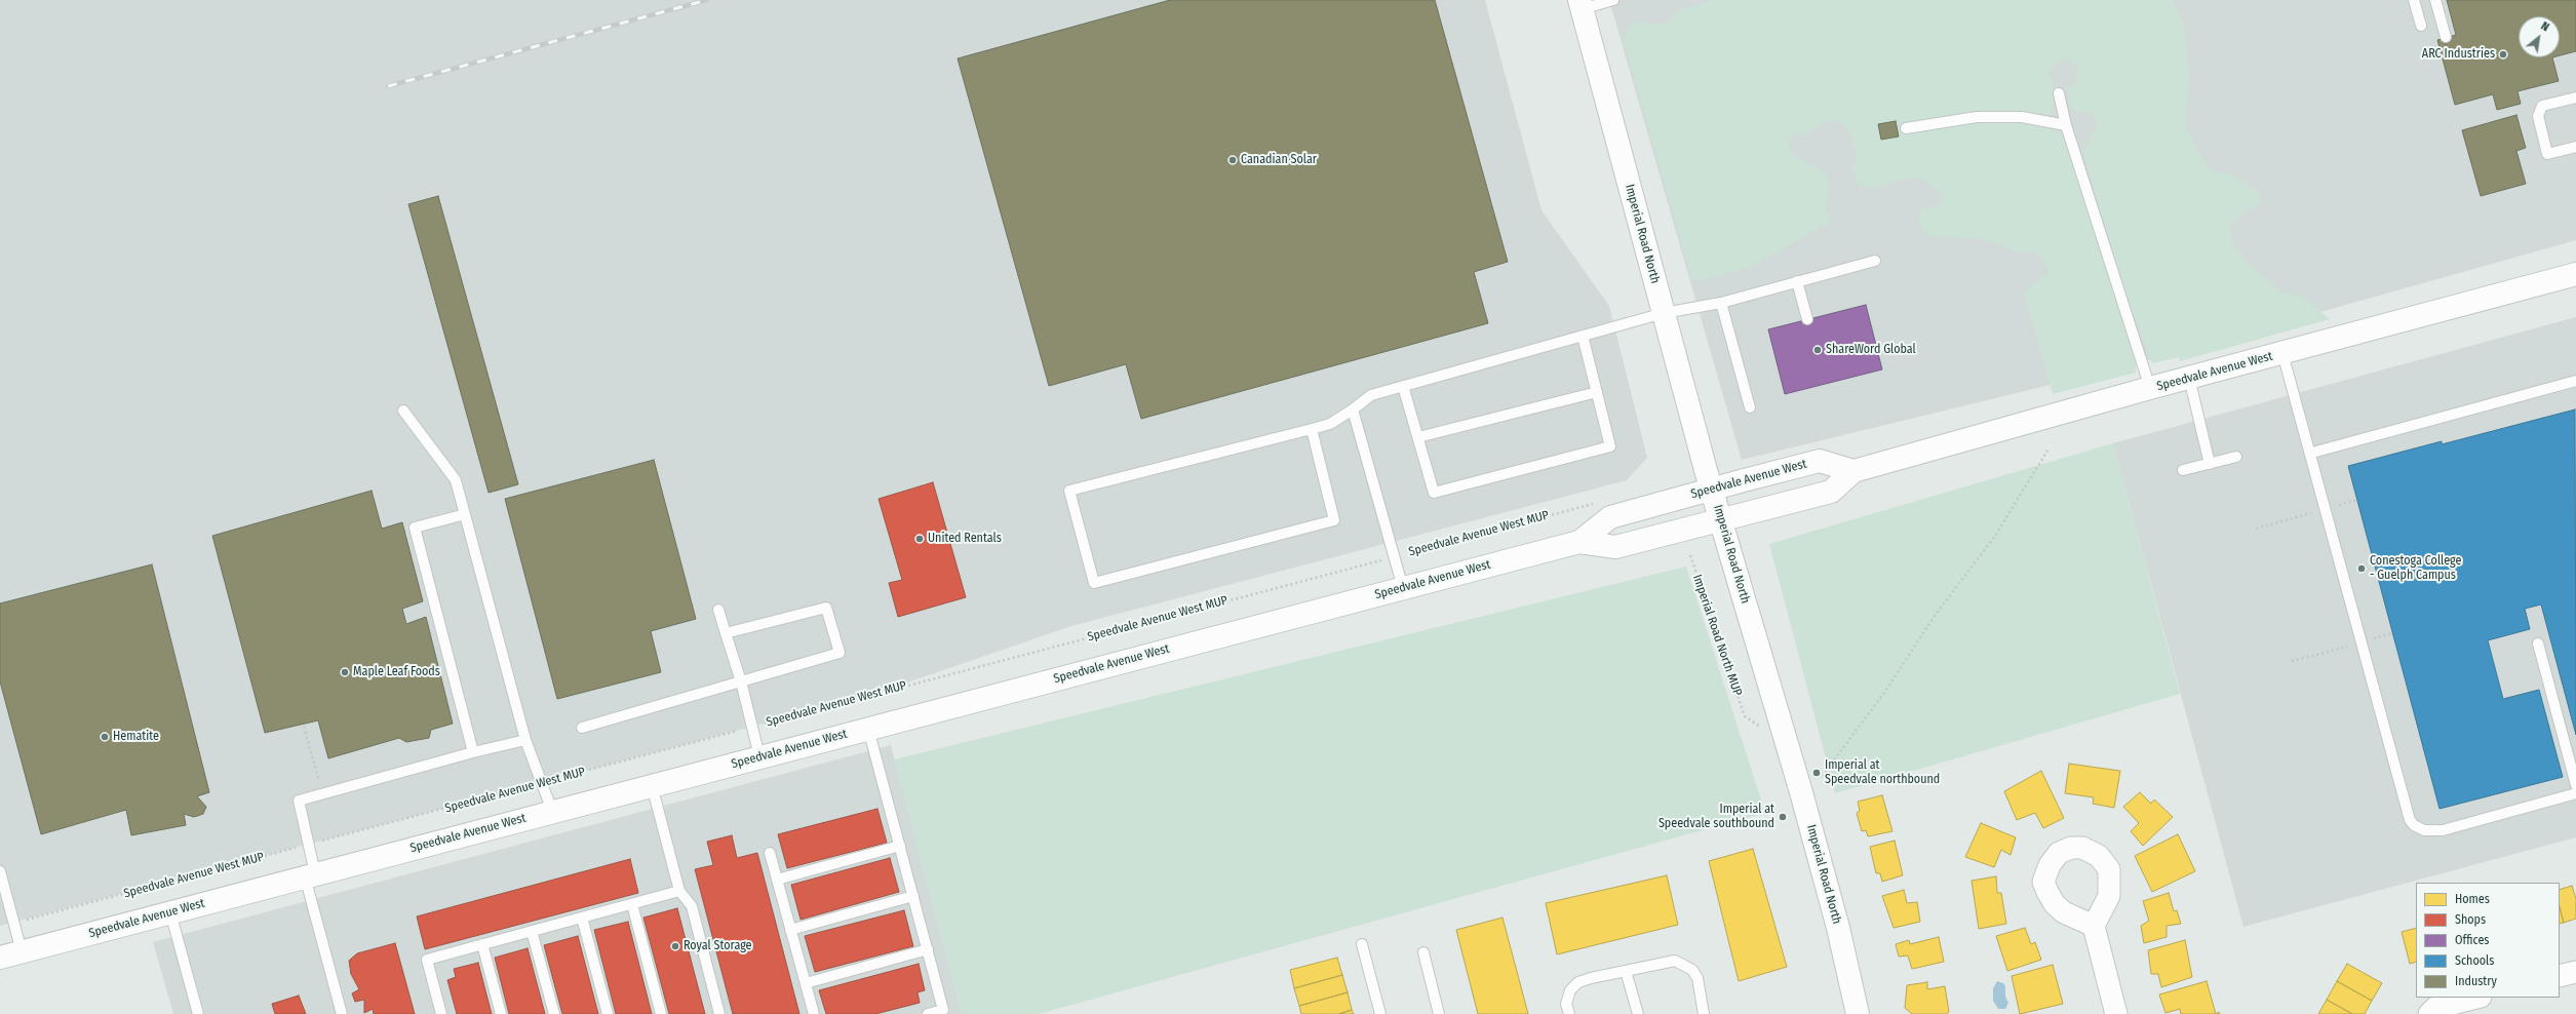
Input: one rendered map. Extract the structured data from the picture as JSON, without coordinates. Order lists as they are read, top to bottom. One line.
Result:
{"streets":{"main road":["Imperial Road North","Speedvale Avenue West"],"path":["Speedvale Avenue West MUP","Imperial Road North MUP"]},"crossings":[["Imperial Road North","Speedvale Avenue West"]],"places":["ARC Industries","Canadian Solar","ShareWord Global","United Rentals","Conestoga College - Guelph Campus","Maple Leaf Foods","Hematite","Imperial at Speedvale northbound","Imperial at Speedvale southbound","Royal Storage"],"legend":["Homes","Shops","Offices","Schools","Industry"],"north":"top right"}
